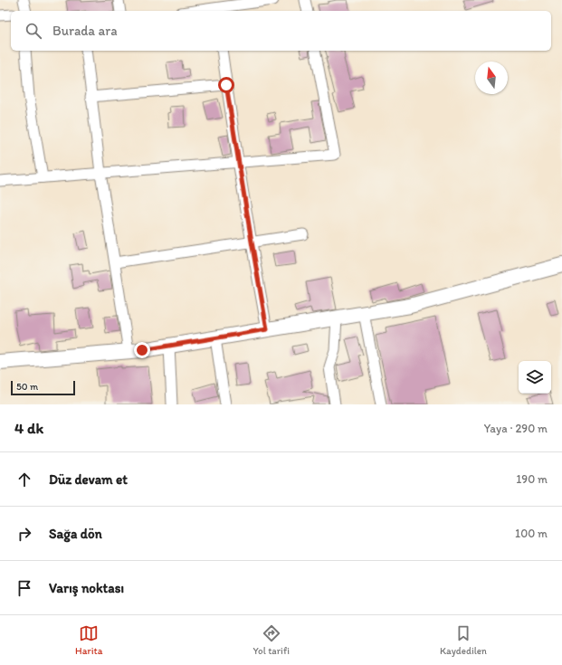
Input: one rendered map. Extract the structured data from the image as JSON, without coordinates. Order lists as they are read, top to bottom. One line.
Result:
{"scale_bar":"50 m","north":"top","page":{"search":"Burada ara","scale":"50 m","heading":["4 dk","Yaya · 290 m"],"list":[["Düz devam et","190 m"],["Sağa dön","100 m"],"Varış noktası"],"nav":["Harita","Yol tarifi","Kaydedilen"]}}
